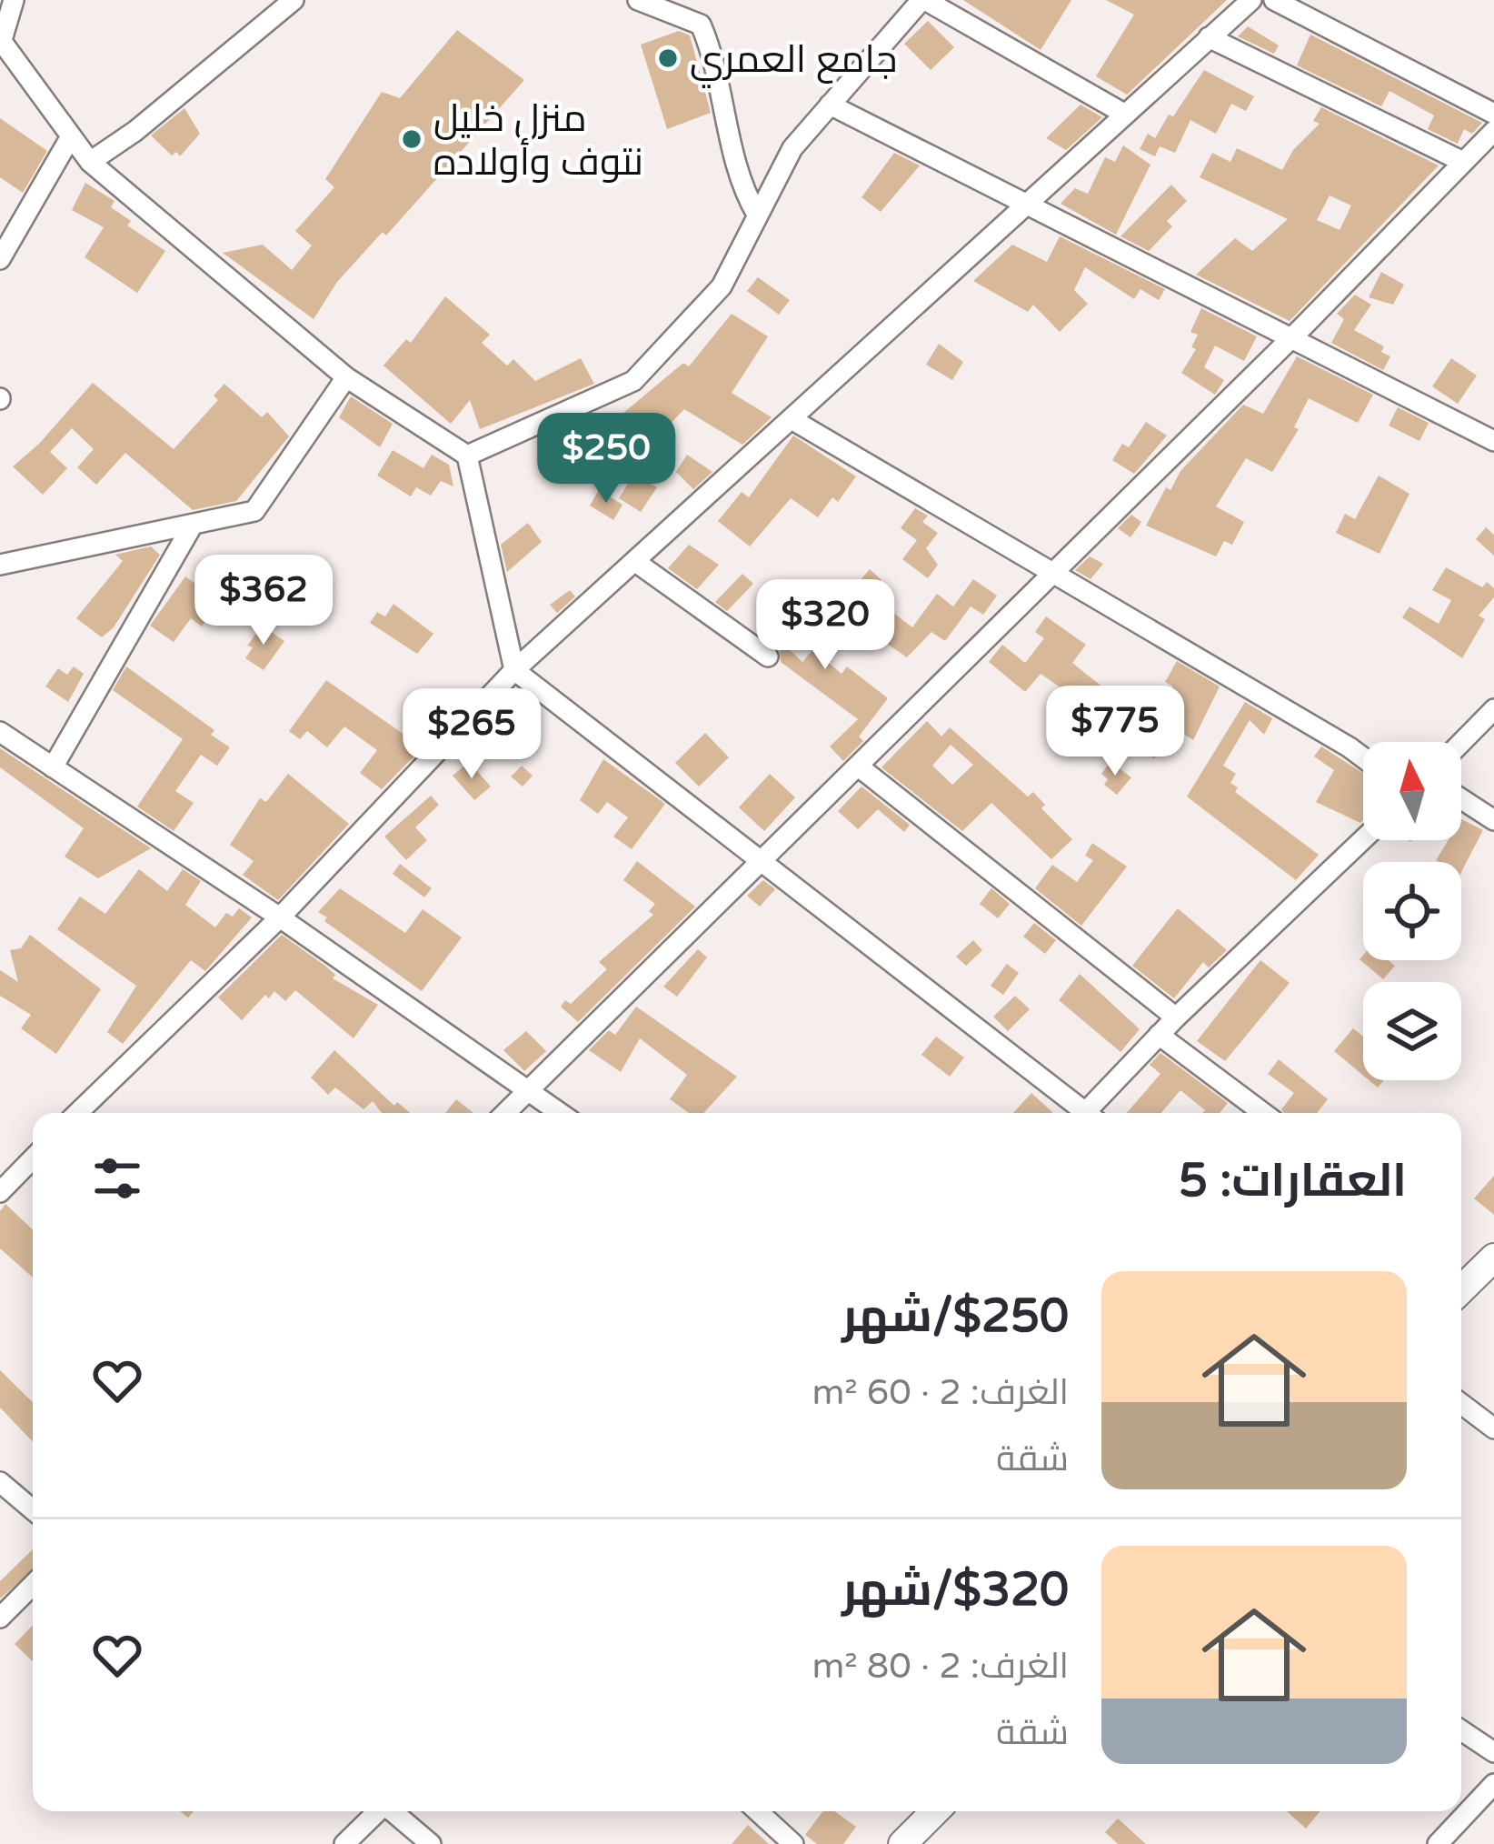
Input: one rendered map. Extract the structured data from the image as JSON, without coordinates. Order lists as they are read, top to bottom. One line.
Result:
{"places":["جامع العمري","منزل خليل نتوف وأولاده"],"north":"top","page":{"price":["$250","$362","$320","$775","$265"],"heading":"العقارات: 5","list":[{"name":"$250/شهر","note":"الغرف: 2 · 60 m² · شقة"},{"name":"$320/شهر","note":"الغرف: 2 · 80 m² · شقة"}]}}
